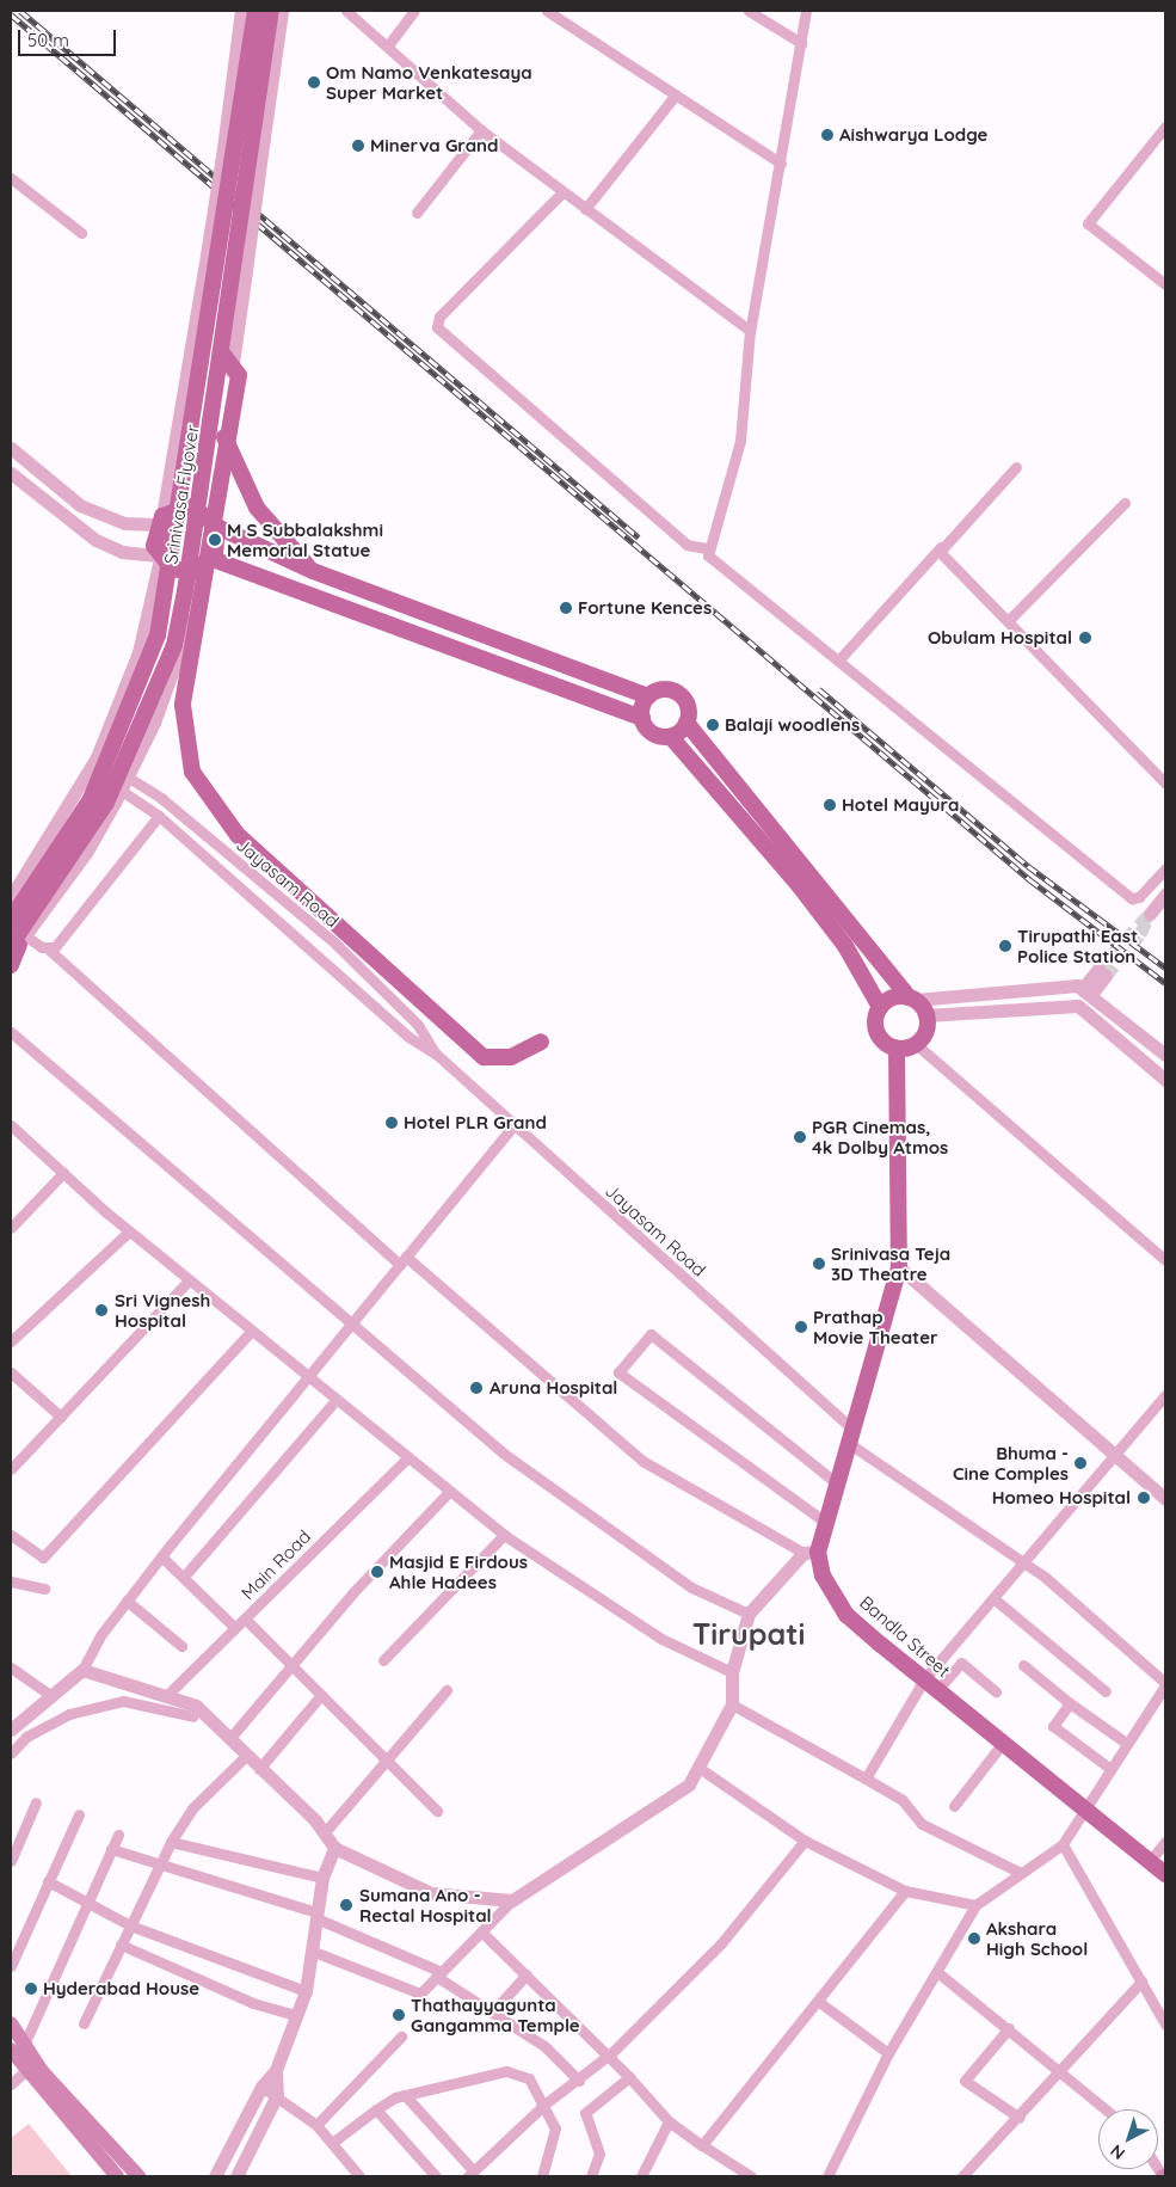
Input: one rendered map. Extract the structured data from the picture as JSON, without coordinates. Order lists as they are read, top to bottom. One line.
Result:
{"streets":{"main road":["Srinivasa Flyover","Bandla Street"],"street":["Jayasam Road","Main Road"]},"districts":["Tirupati"],"places":["Om Namo Venkatesaya Super Market","Aishwarya Lodge","Minerva Grand","M S Subbalakshmi Memorial Statue","Fortune Kences","Obulam Hospital","Balaji woodlens","Hotel Mayura","Tirupathi East Police Station","Hotel PLR Grand","PGR Cinemas, 4k Dolby Atmos","Srinivasa Teja 3D Theatre","Sri Vignesh Hospital","Prathap Movie Theater","Aruna Hospital","Bhuma - Cine Comples","Homeo Hospital","Masjid E Firdous Ahle Hadees","Sumana Ano - Rectal Hospital","Akshara High School","Hyderabad House","Thathayyagunta Gangamma Temple"],"scale_bar":"50 m","north":"bottom left"}
